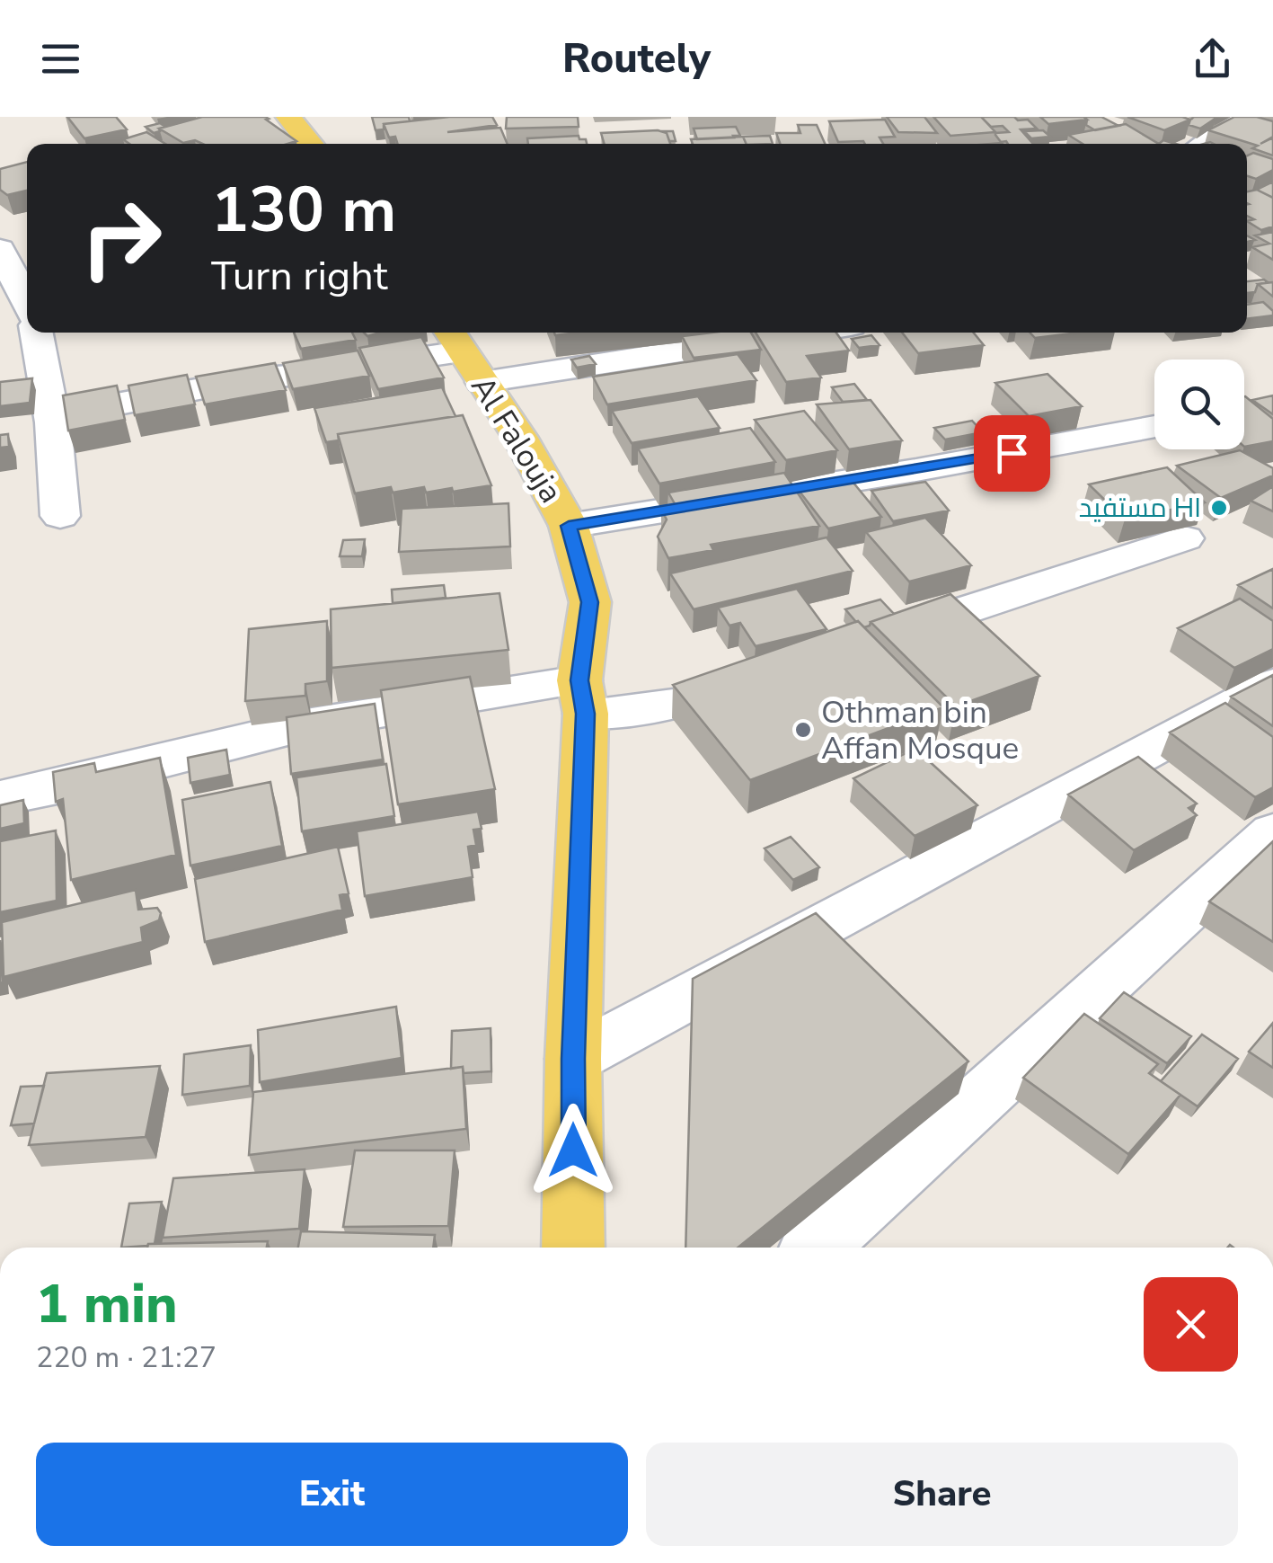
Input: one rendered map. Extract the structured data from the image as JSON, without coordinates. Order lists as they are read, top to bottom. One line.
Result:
{"streets":{"main road":["Al Falouja"]},"places":["مستفيد HI","Othman bin Affan Mosque"],"page":{"header":"Routely","turn":["130 m","Turn right"],"heading":["1 min","220 m · 21:27"],"buttons":["Exit","Share"]}}
